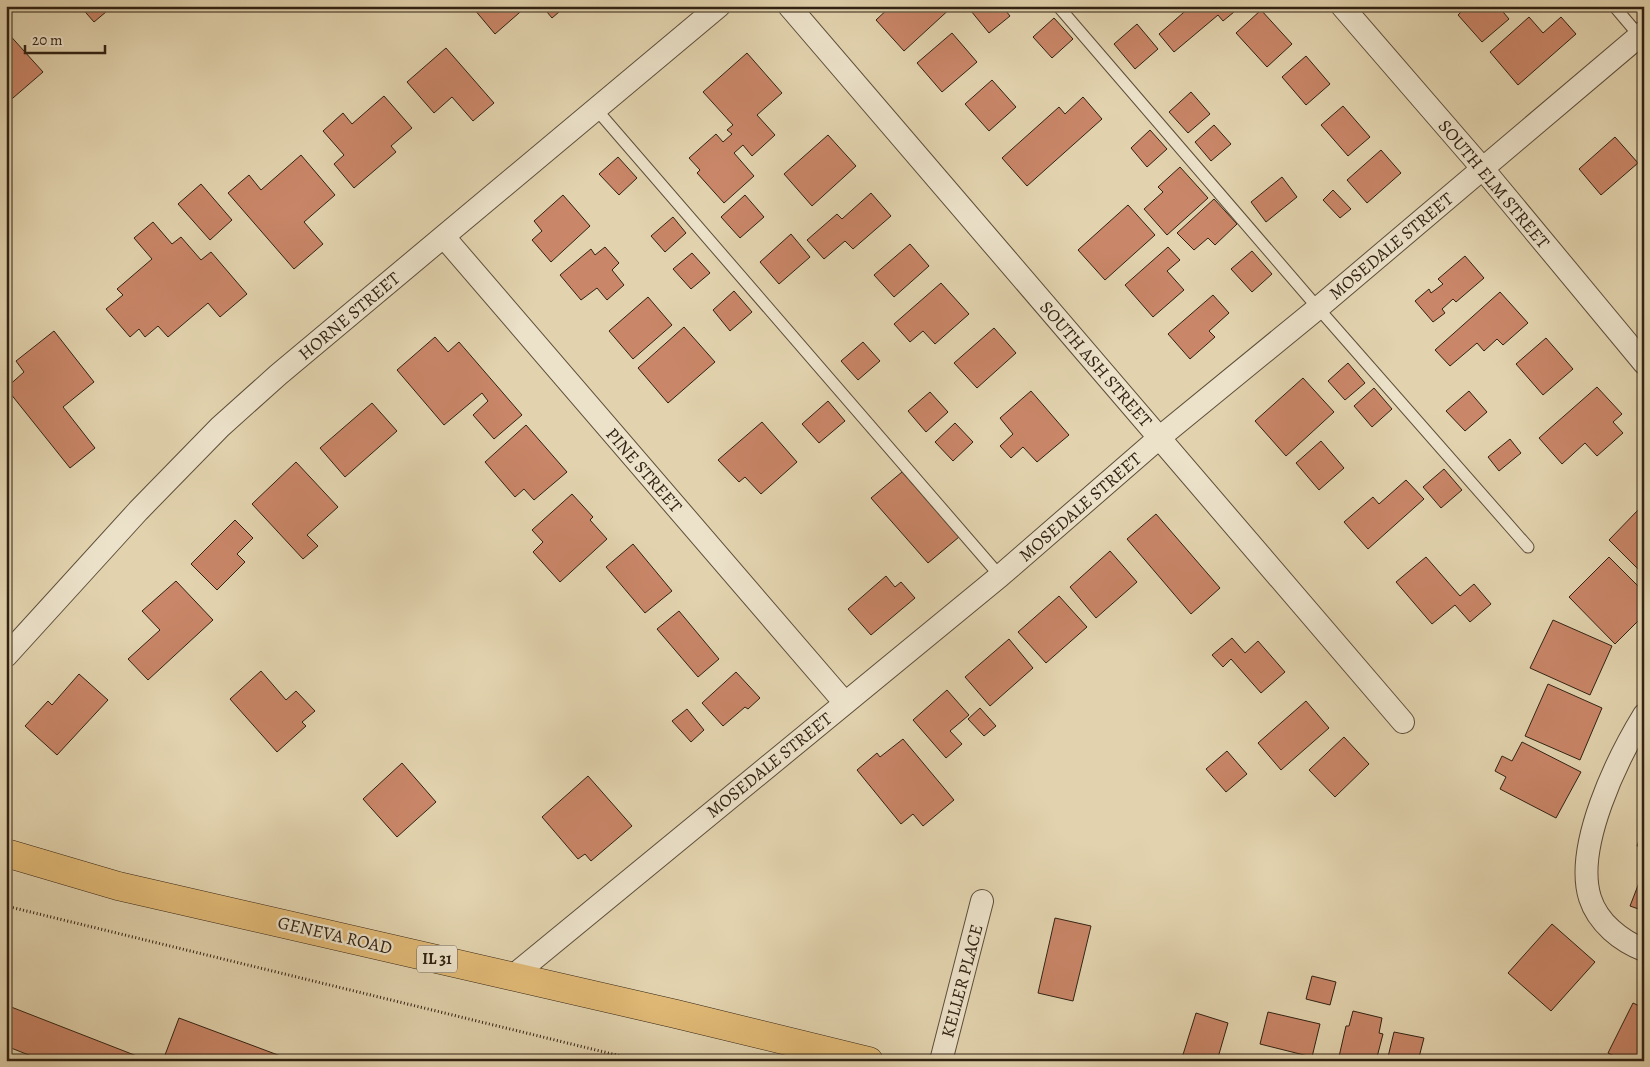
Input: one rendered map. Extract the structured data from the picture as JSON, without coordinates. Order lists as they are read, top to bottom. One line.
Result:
{"streets":{"main road":["GENEVA ROAD","IL 31"],"street":["SOUTH ELM STREET","MOSEDALE STREET","HORNE STREET","SOUTH ASH STREET","PINE STREET","KELLER PLACE"]},"crossings":[["SOUTH ELM STREET","MOSEDALE STREET"],["MOSEDALE STREET","SOUTH ASH STREET"],["MOSEDALE STREET","PINE STREET"],["MOSEDALE STREET","GENEVA ROAD"],["HORNE STREET","PINE STREET"]],"scale_bar":"20 m"}
